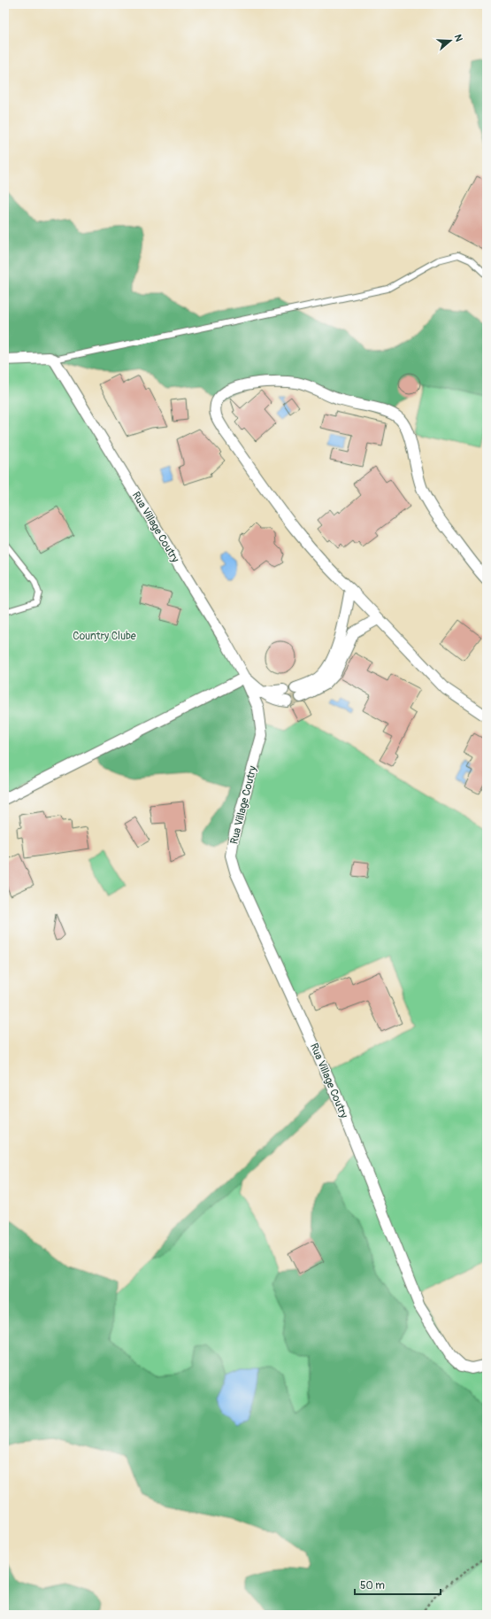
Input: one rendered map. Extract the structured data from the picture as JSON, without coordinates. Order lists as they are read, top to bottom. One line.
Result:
{"streets":{"street":["Rua Village Coutry"]},"parks":["Country Clube"],"scale_bar":"50 m","north":"right"}
